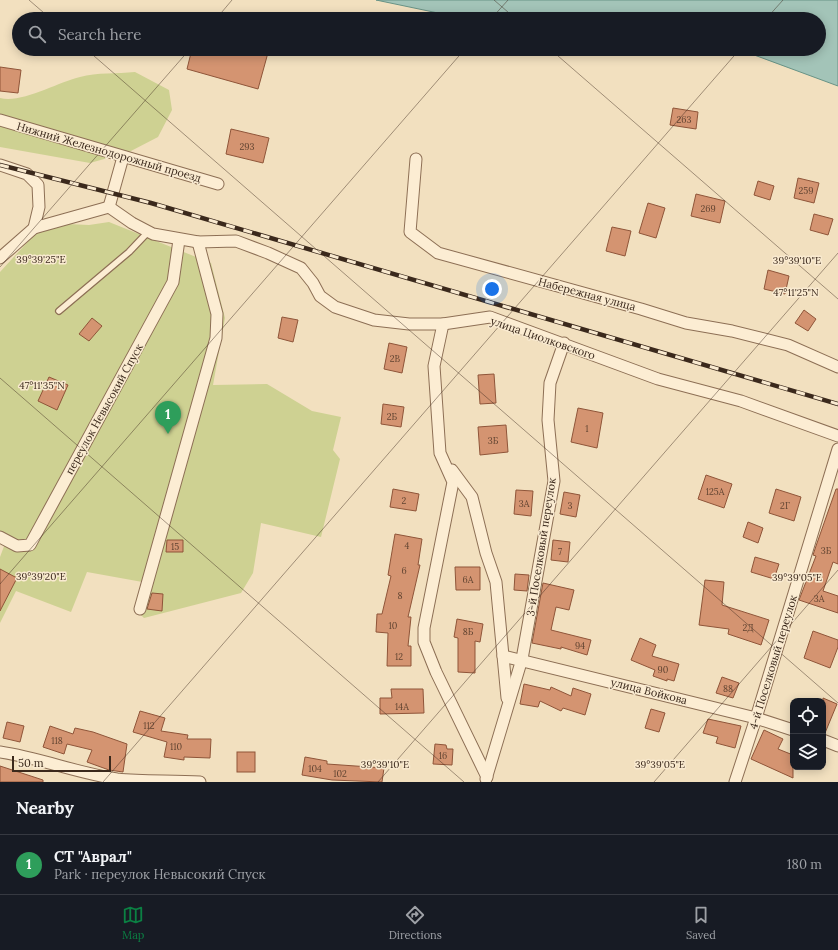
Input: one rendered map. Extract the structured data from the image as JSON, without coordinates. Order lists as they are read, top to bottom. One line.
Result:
{"streets":{"street":["Нижний Железнодорожный проезд","Набережная улица","улица Циолковского","переулок Невысокий Спуск","3-й Поселковый переулок","4-й Поселковый переулок","улица Войкова"]},"crossings":[["улица Циолковского","переулок Невысокий Спуск"],["улица Циолковского","3-й Поселковый переулок"],["3-й Поселковый переулок","улица Войкова"],["4-й Поселковый переулок","улица Войкова"]],"house_numbers":["263","293","259","269","2В","2Б","1","3Б","125А","2","3А","3","2Г","4","15","3Б","7","6","6А","8","3А","10","2Д","8Б","94","12","90","88","14А","112","118","110","16","104","102"],"scale_bar":"50 m","page":{"search":"Search here","pins":"1","scale":"50 m","heading":"Nearby","list":[{"mark":"1","name":"СТ \"Аврал\"","note":"Park · переулок Невысокий Спуск","value":"180 m"}],"nav":["Map","Directions","Saved"]},"coordinates":["39°39'25\"E","39°39'10\"E","47°11'25\"N","47°11'35\"N","39°39'20\"E","39°39'05\"E"]}
